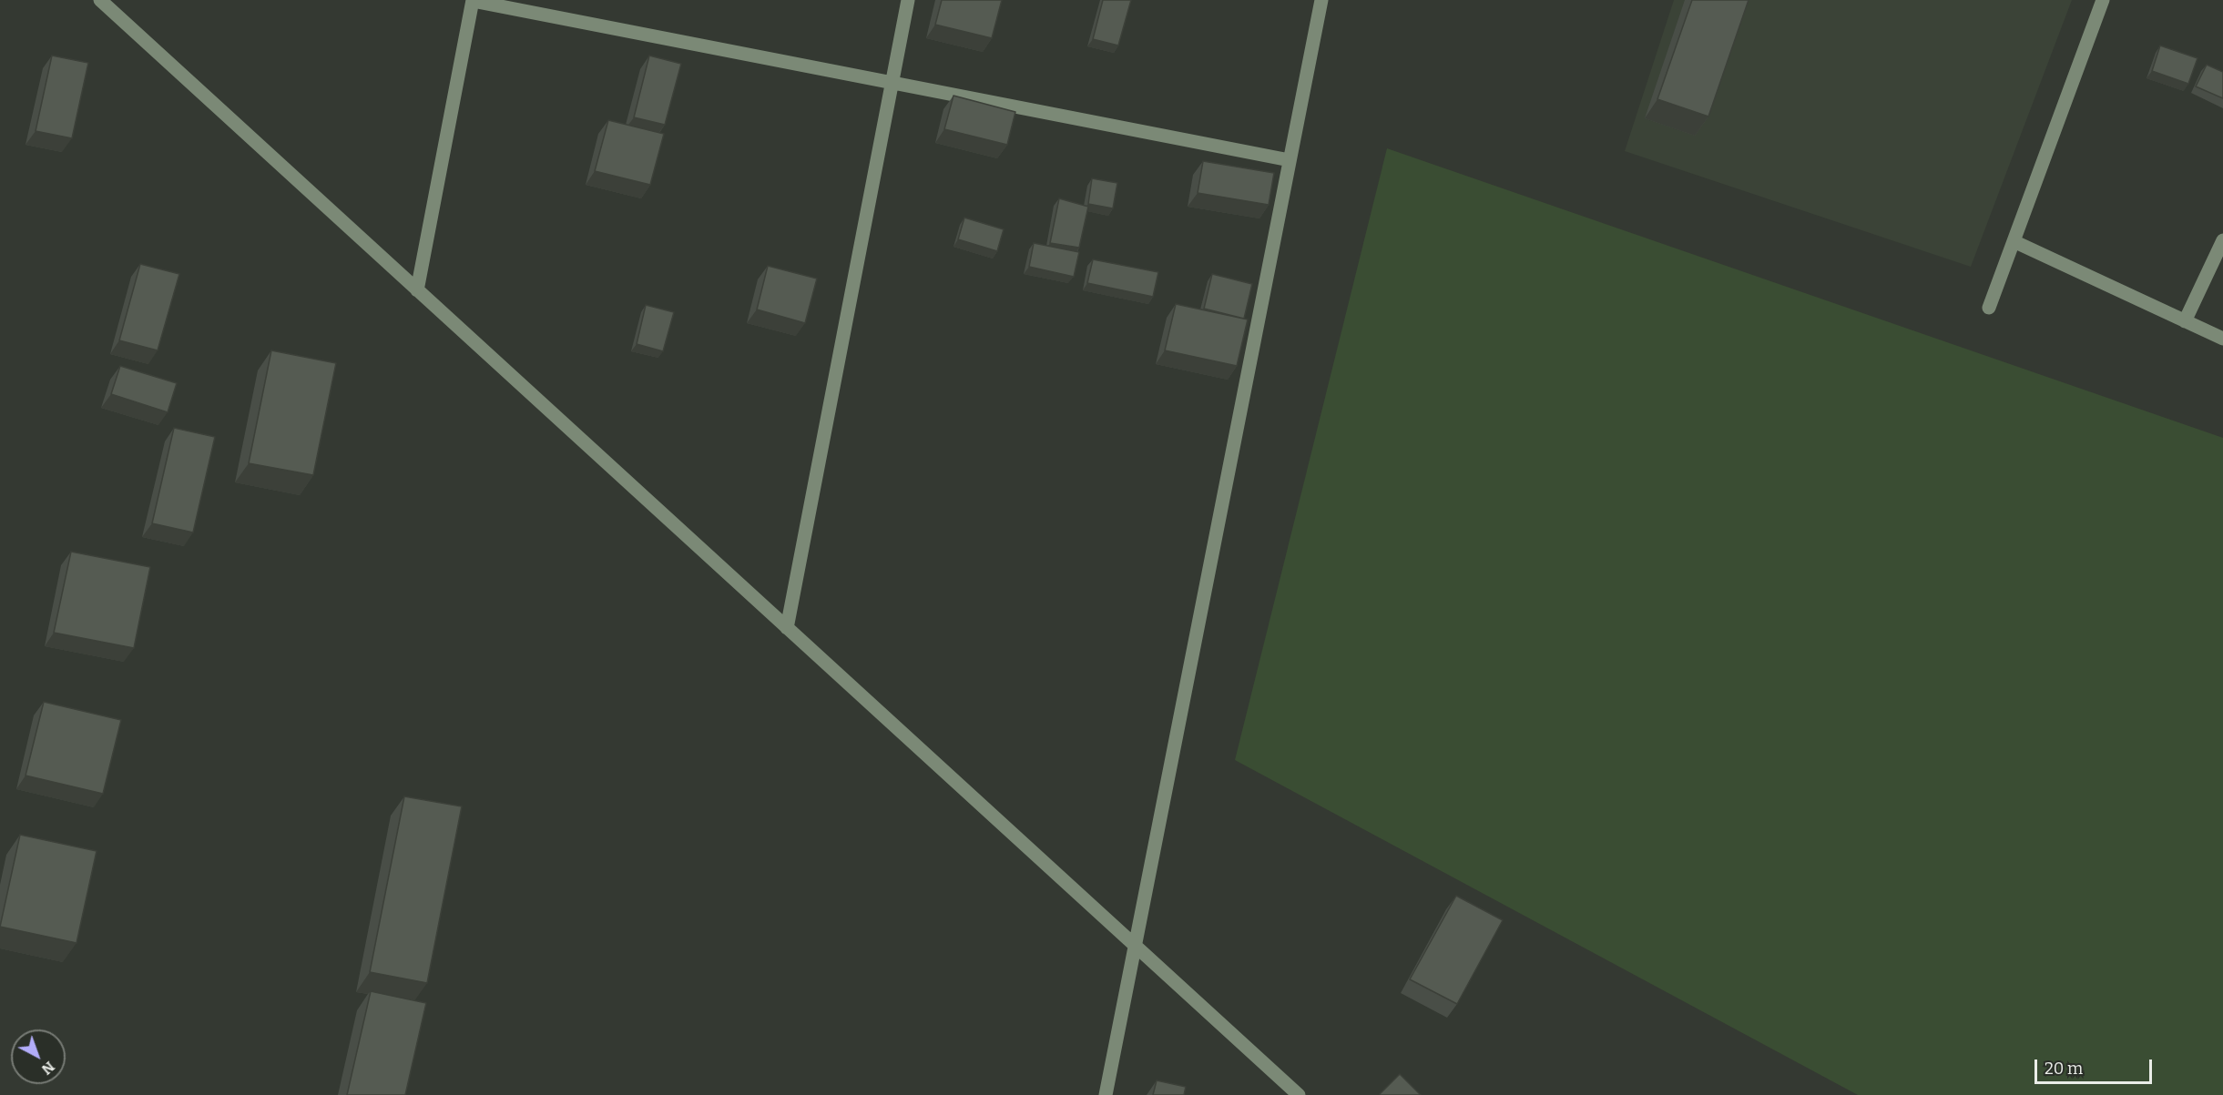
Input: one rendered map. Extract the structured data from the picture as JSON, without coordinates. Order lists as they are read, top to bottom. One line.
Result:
{"scale_bar":"20 m","north":"bottom right"}
